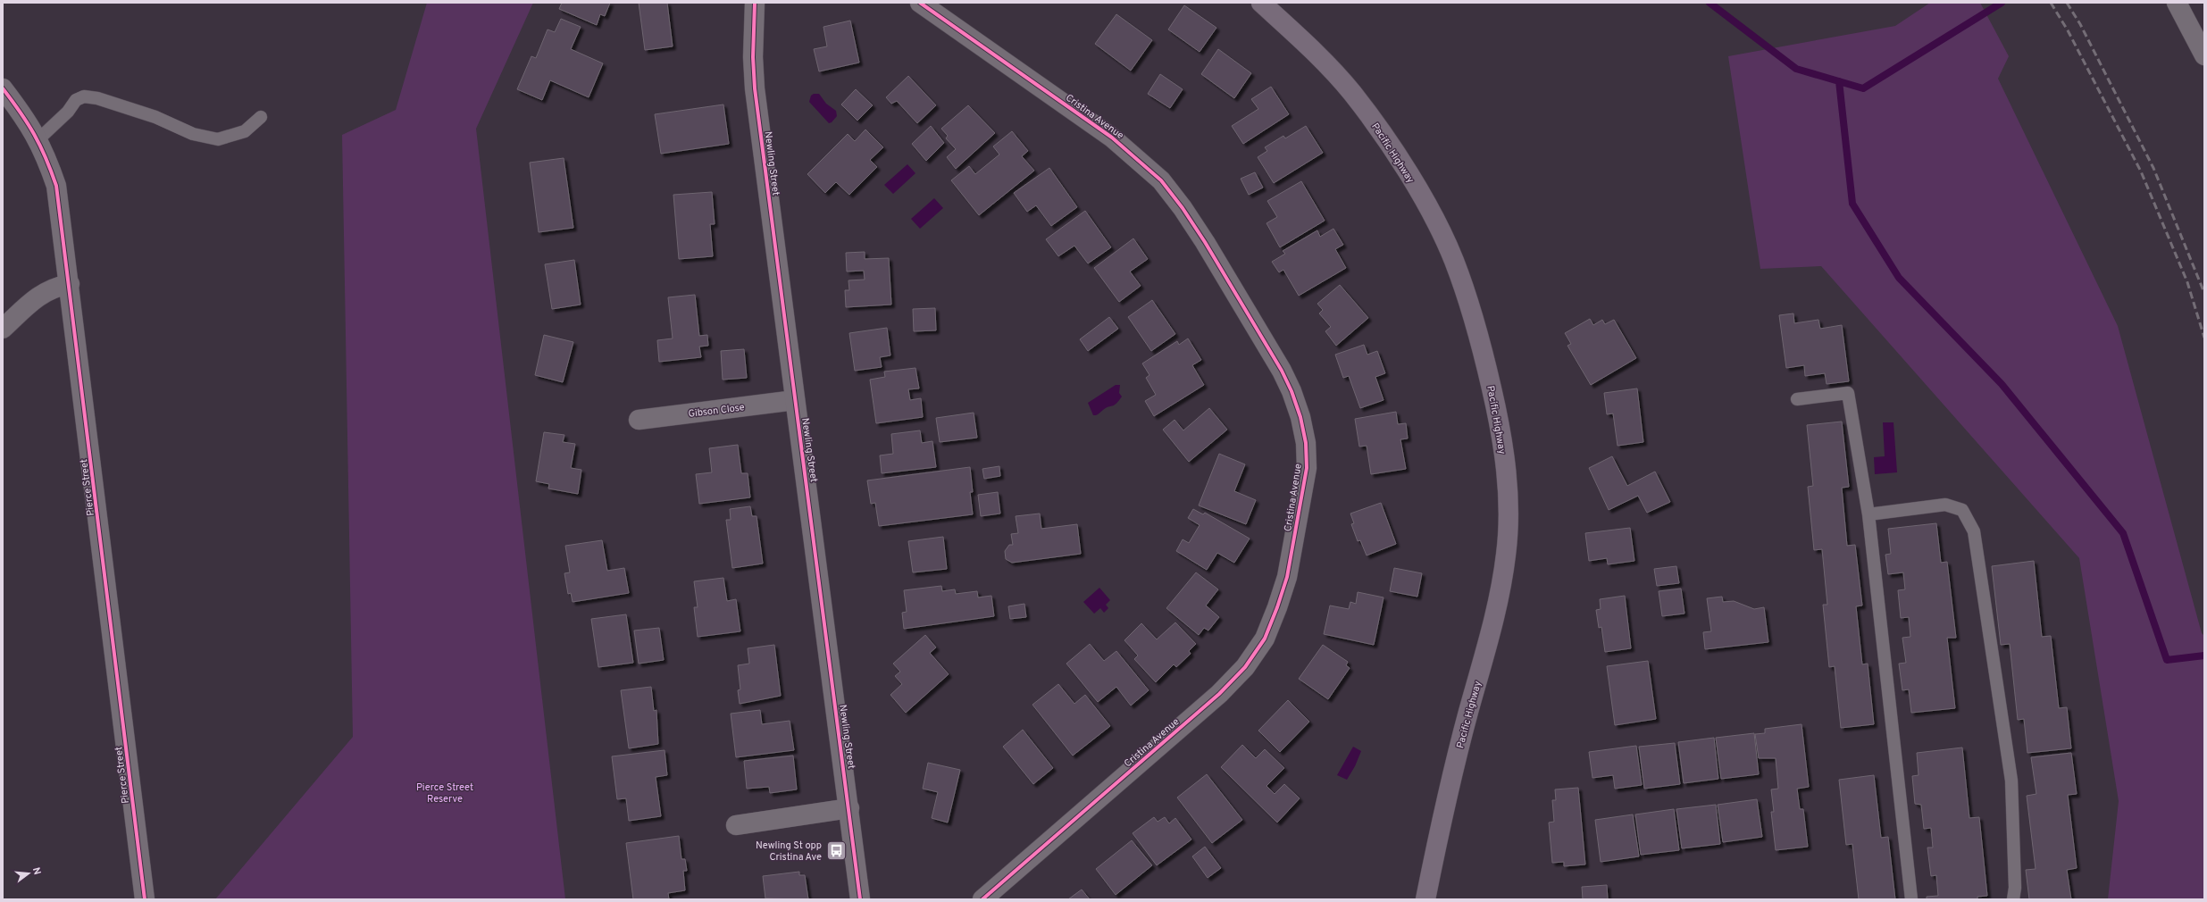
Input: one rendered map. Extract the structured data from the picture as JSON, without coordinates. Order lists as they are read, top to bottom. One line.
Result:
{"streets":{"main road":["Pacific Highway"],"street":["Cristina Avenue","Newling Street","Gibson Close","Pierce Street"]},"crossings":[["Newling Street","Gibson Close"]],"parks":["Pierce Street Reserve"],"places":{"bus stop":["Newling St opp Cristina Ave"]},"north":"right"}
